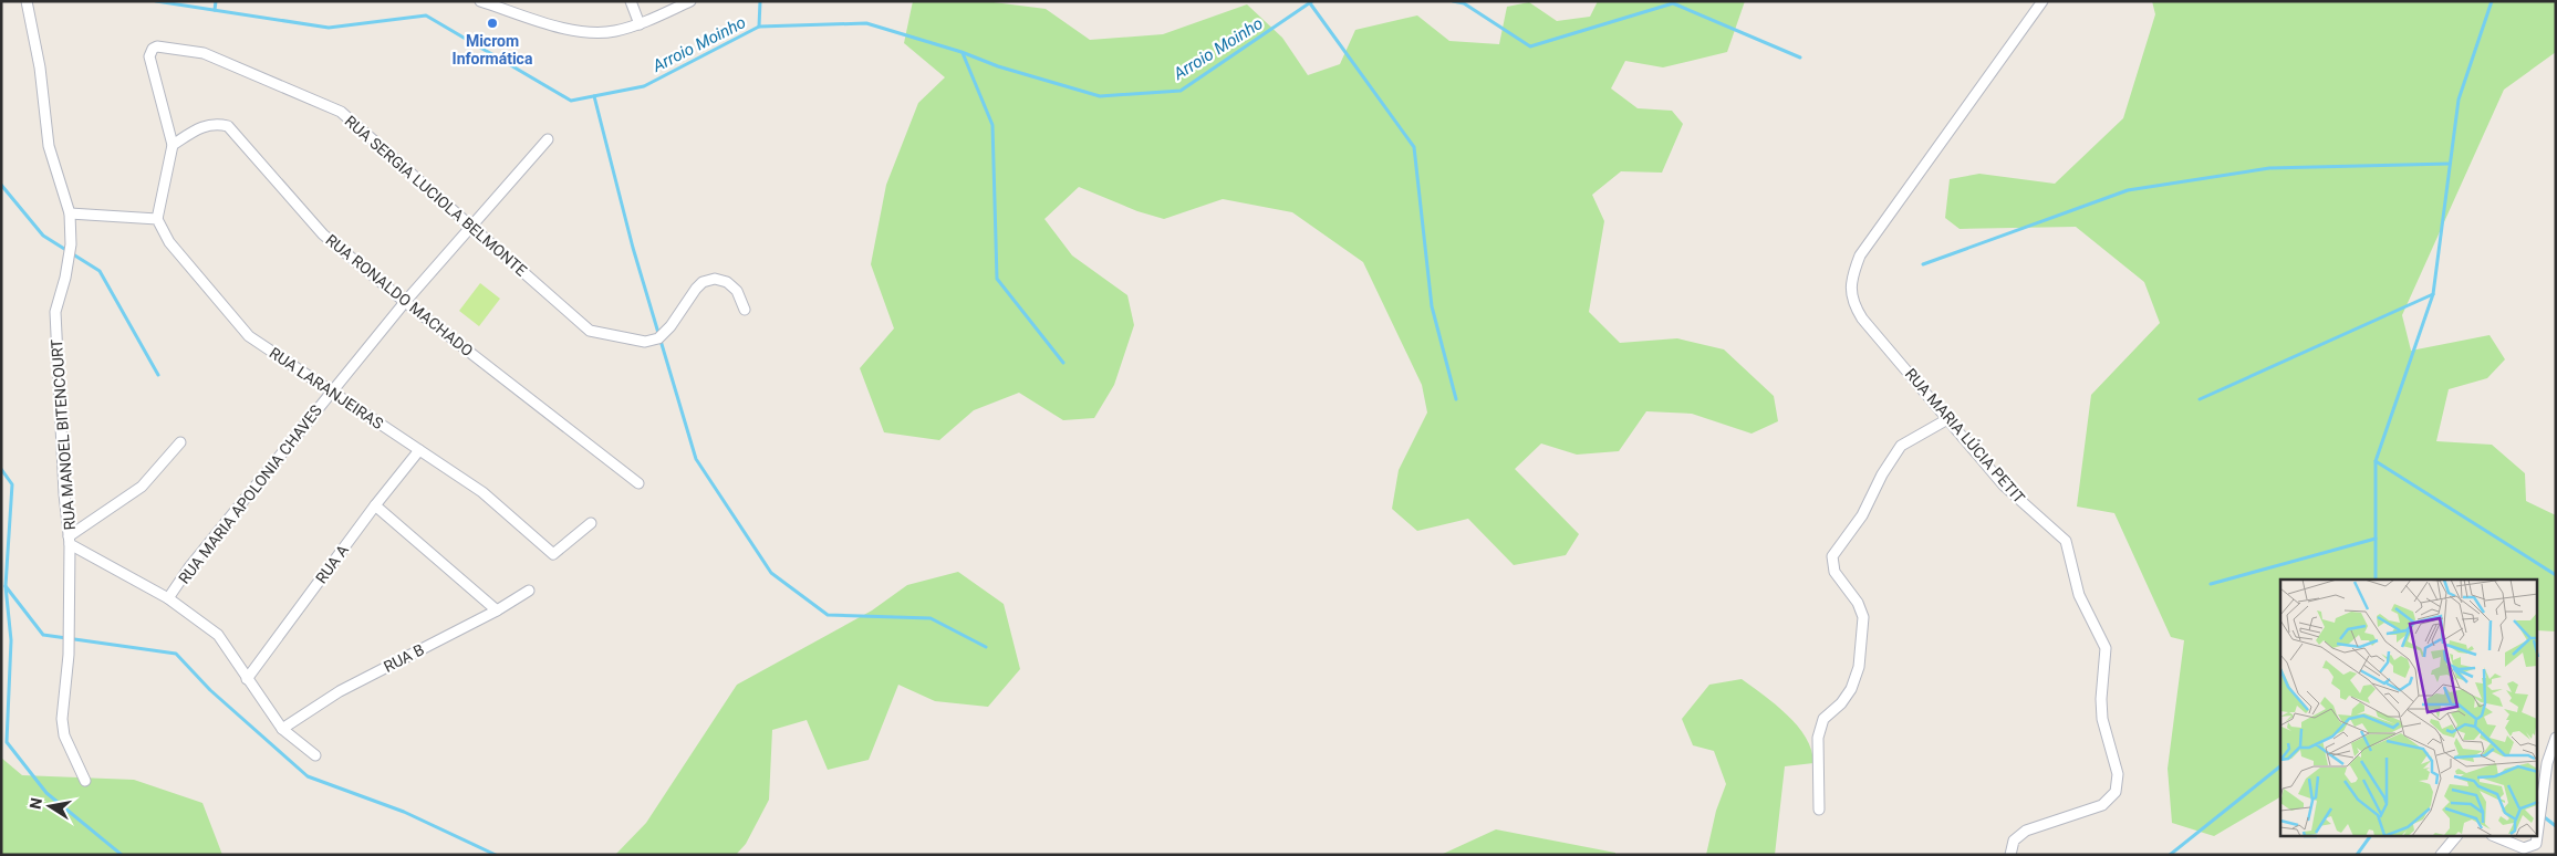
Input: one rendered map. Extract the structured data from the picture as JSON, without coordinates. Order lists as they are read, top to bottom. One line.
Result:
{"streets":{"street":["RUA SERGIA LUCIOLA BELMONTE","RUA RONALDO MACHADO","RUA LARANJEIRAS","RUA MANOEL BITENCOURT","RUA MARIA LÚCIA PETIT","RUA MARIA APOLONIA CHAVES","RUA A","RUA B"]},"crossings":[["RUA SERGIA LUCIOLA BELMONTE","RUA RONALDO MACHADO"],["RUA SERGIA LUCIOLA BELMONTE","RUA MARIA APOLONIA CHAVES"],["RUA RONALDO MACHADO","RUA MARIA APOLONIA CHAVES"],["RUA LARANJEIRAS","RUA MARIA APOLONIA CHAVES"],["RUA LARANJEIRAS","RUA A"],["RUA MANOEL BITENCOURT","RUA MARIA APOLONIA CHAVES"],["RUA MANOEL BITENCOURT","RUA A"],["RUA MANOEL BITENCOURT","RUA B"]],"water":["Arroio Moinho"],"places":["Microm Informática"],"north":"left"}
